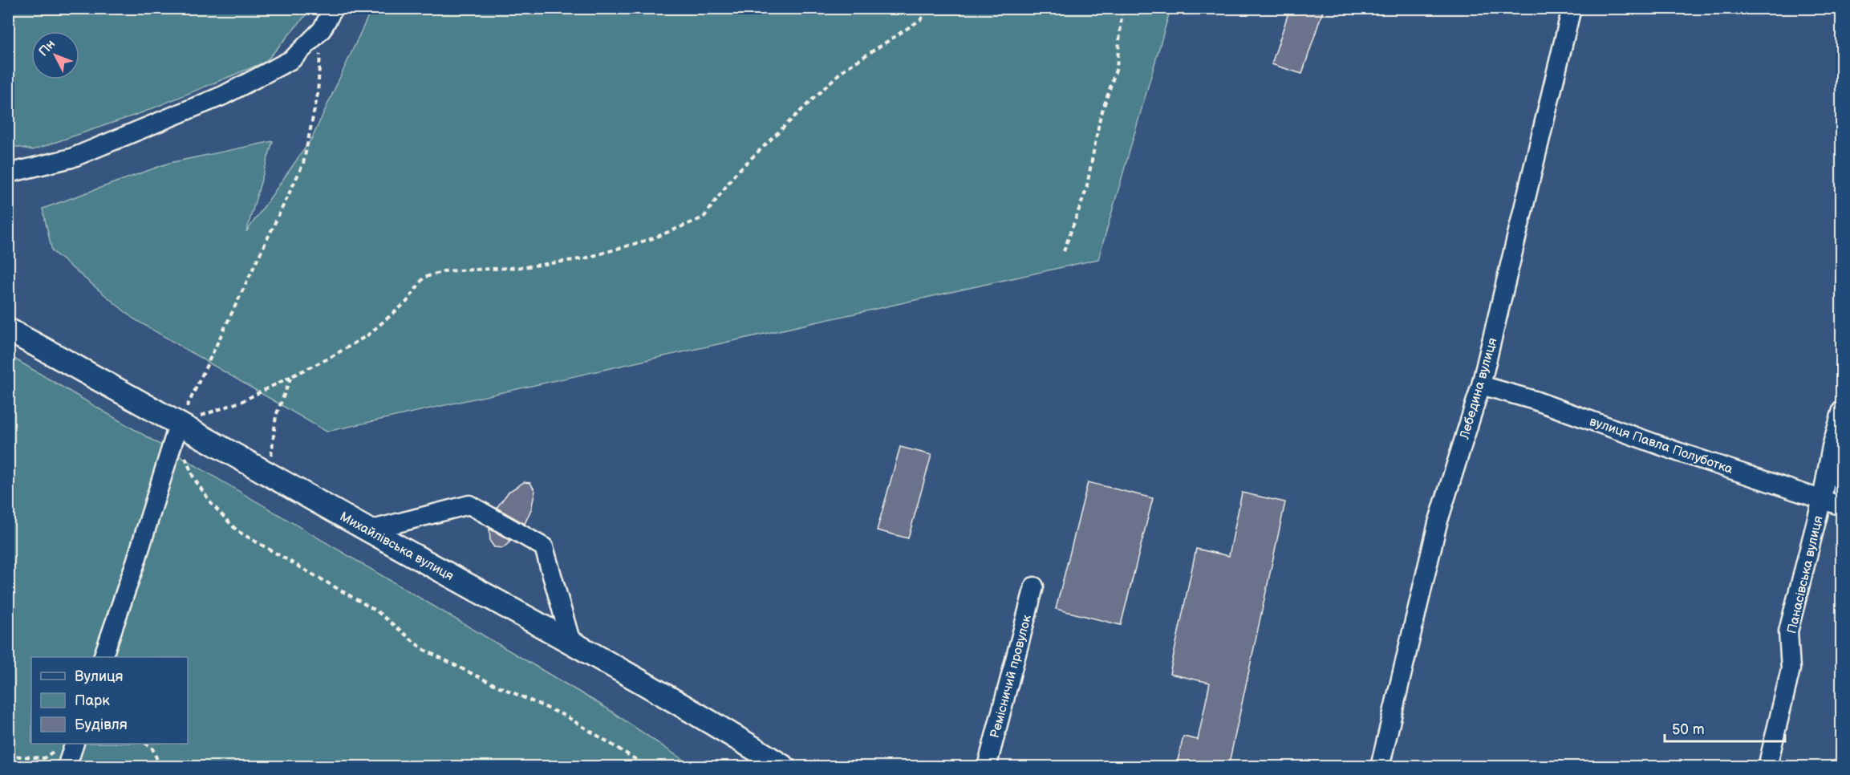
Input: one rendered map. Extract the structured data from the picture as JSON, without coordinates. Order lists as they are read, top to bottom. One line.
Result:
{"streets":{"main road":["Михайлівська вулиця"],"street":["Лебедина вулиця","вулиця Павла Полуботка","Панасівська вулиця","Ремісничий провулок"]},"crossings":[["Лебедина вулиця","вулиця Павла Полуботка"],["вулиця Павла Полуботка","Панасівська вулиця"]],"legend":["Вулиця","Парк","Будівля"],"scale_bar":"50 m","north":"top left"}
